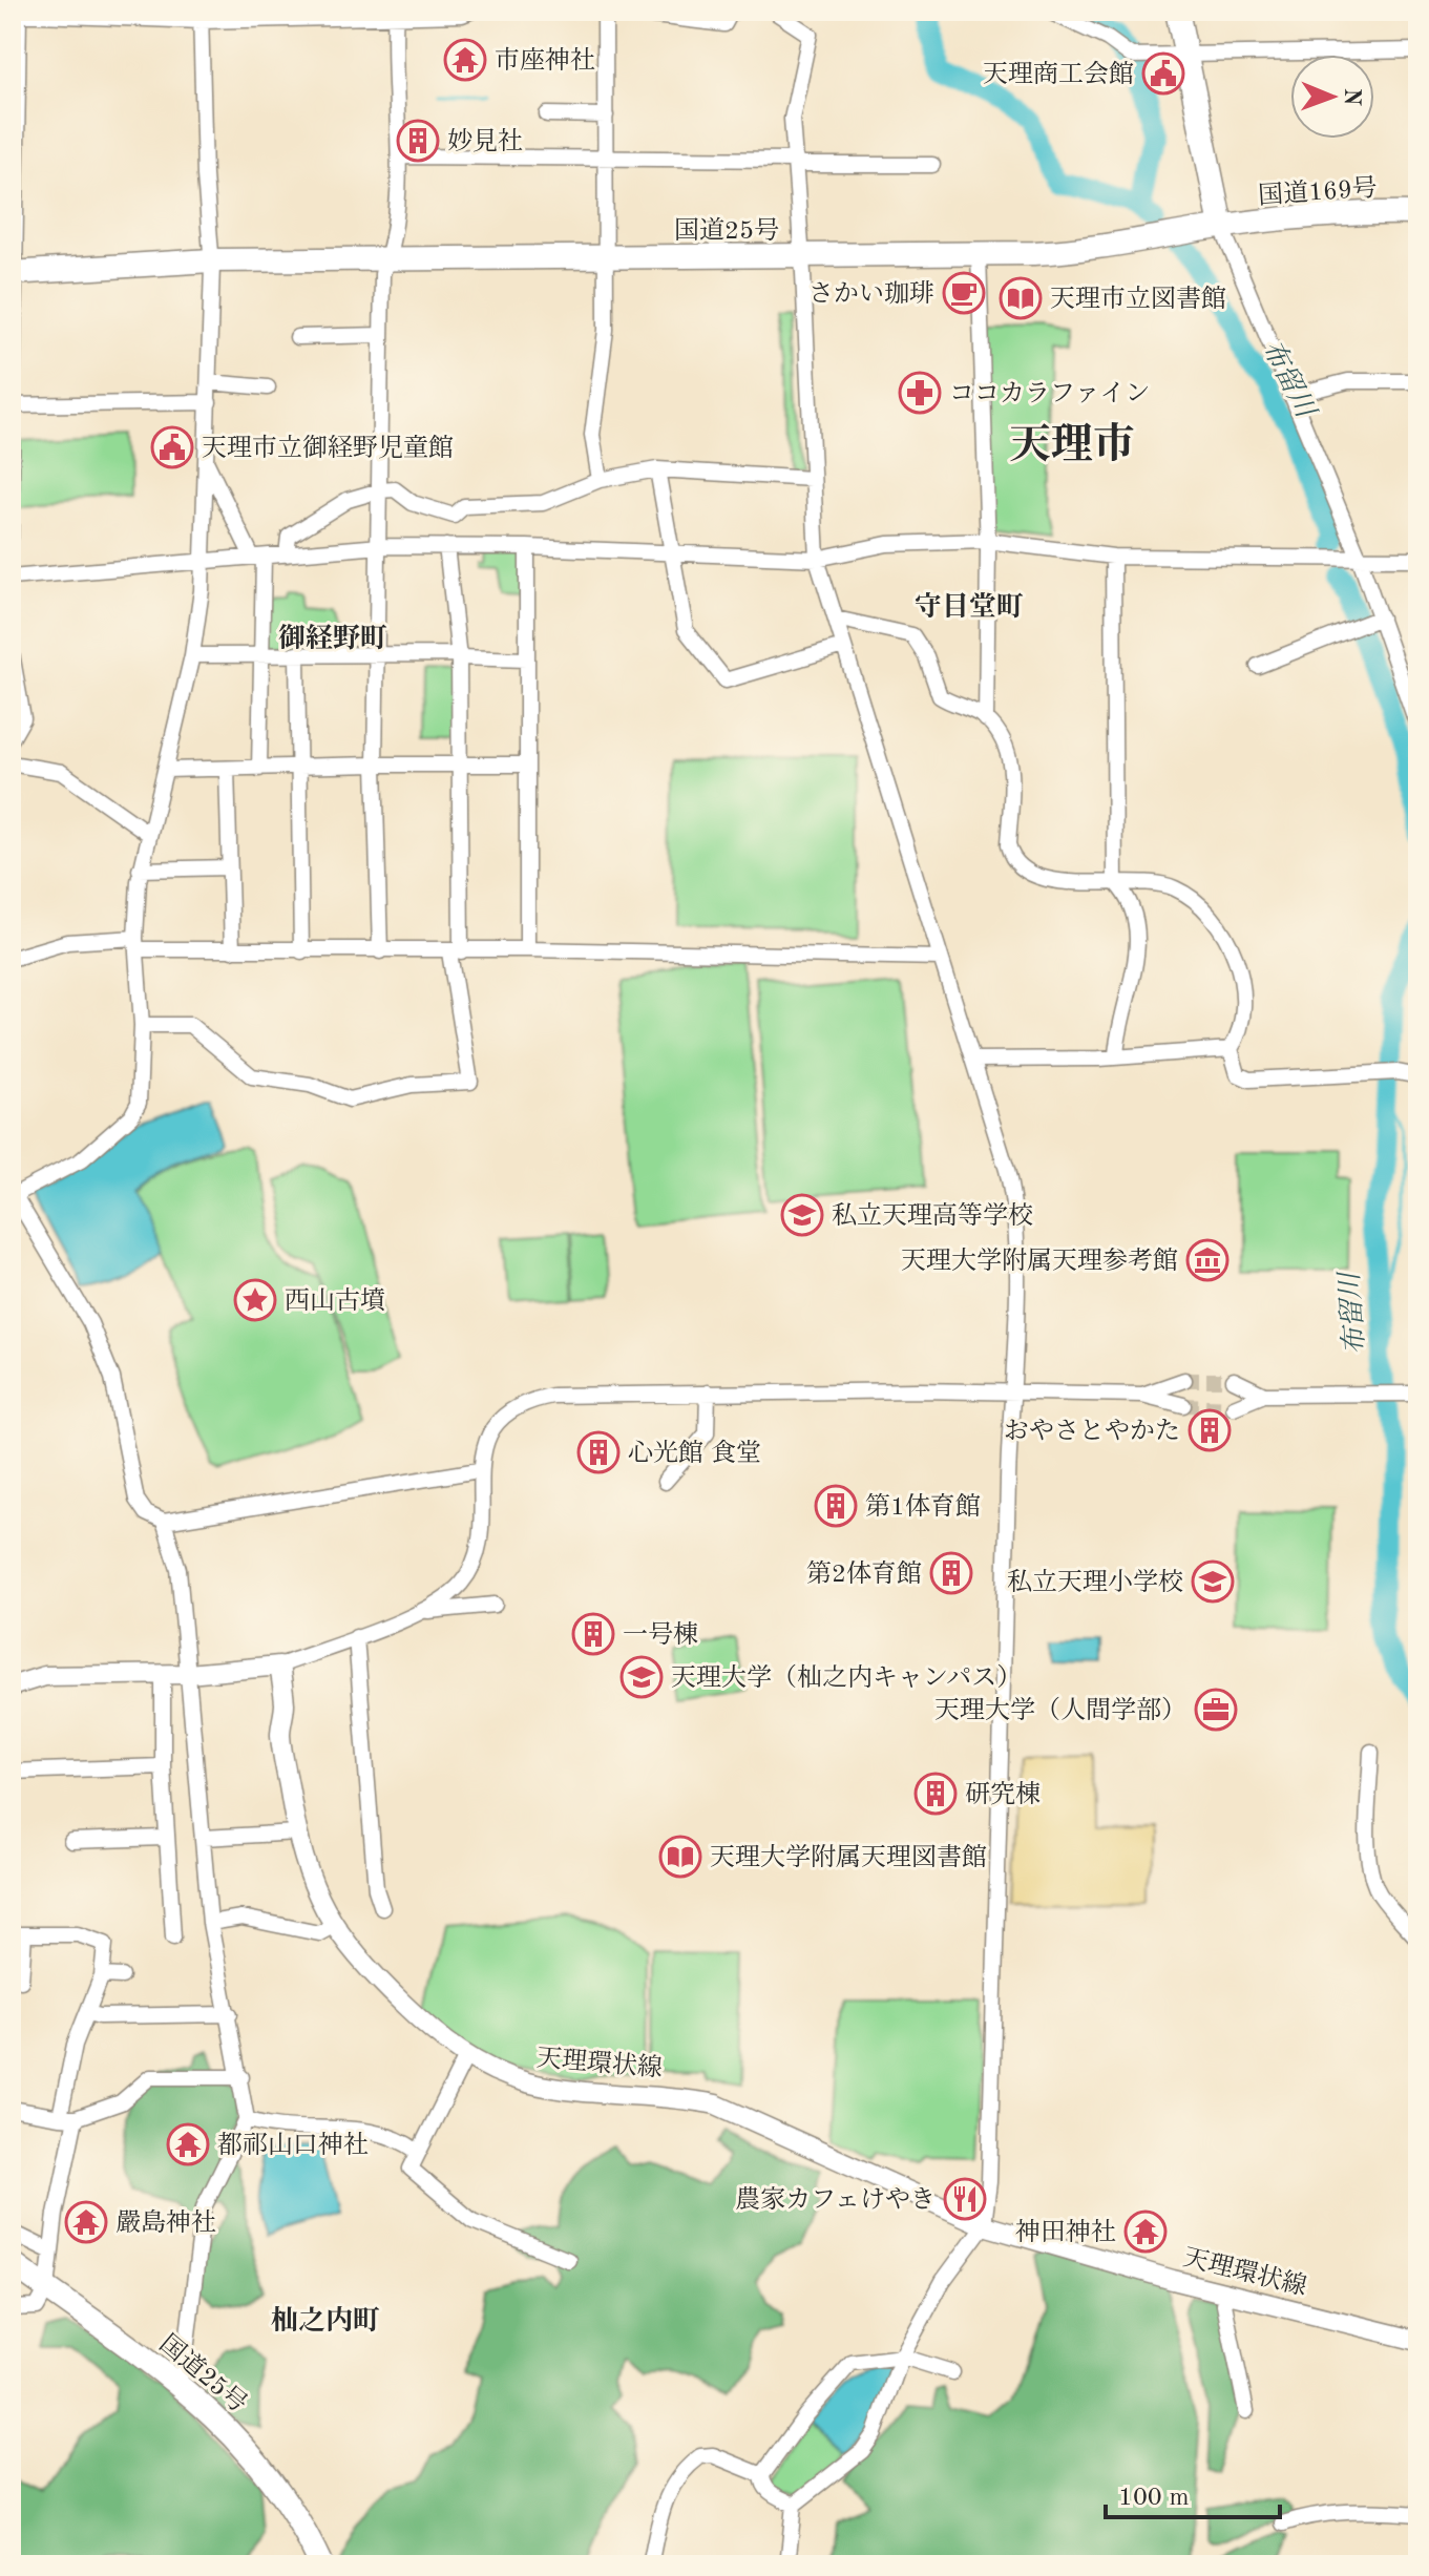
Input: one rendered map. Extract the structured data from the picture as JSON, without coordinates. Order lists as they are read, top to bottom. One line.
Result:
{"streets":{"highway":["国道169号","国道25号"],"main road":["天理環状線"]},"crossings":[["国道169号","国道25号"]],"districts":["天理市","守目堂町","御経野町","杣之内町"],"water":["布留川"],"places":{"temple":["市座神社","都祁山口神社","嚴島神社","神田神社"],"public building":["天理商工会館","天理市立御経野児童館"],"building":["妙見社","おやさとやかた","心光館 食堂","第1体育館","第2体育館","一号棟","研究棟"],"cafe":["さかい珈琲"],"library":["天理市立図書館","天理大学附属天理図書館"],"pharmacy":["ココカラファイン"],"school or university":["私立天理高等学校","私立天理小学校","天理大学（杣之内キャンパス）"],"museum":["天理大学附属天理参考館"],"place":["西山古墳"],"office":["天理大学（人間学部）"],"restaurant":["農家カフェけやき"]},"scale_bar":"100 m","north":"right"}
